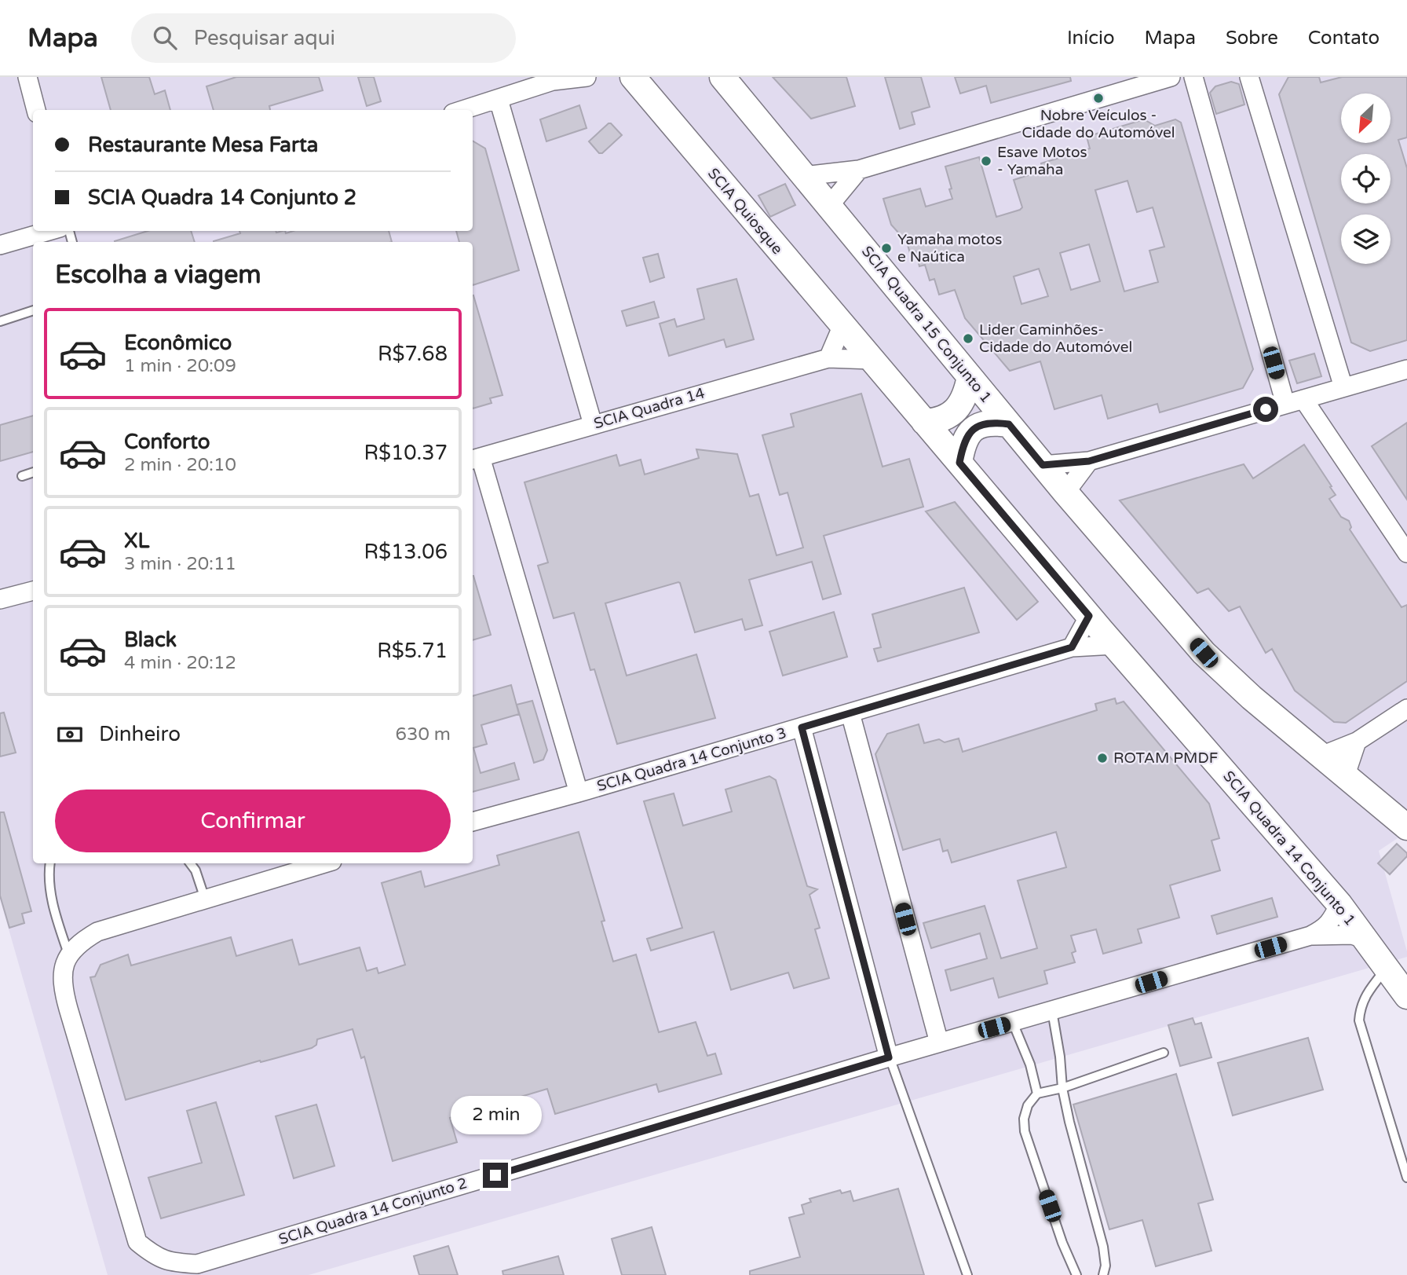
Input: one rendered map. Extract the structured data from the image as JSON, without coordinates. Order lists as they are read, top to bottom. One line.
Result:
{"streets":{"main road":["SCIA Quiosque","SCIA Quadra 15 Conjunto 1","SCIA Quadra 14 Conjunto 1"],"street":["SCIA Quadra 14","SCIA Quadra 14 Conjunto 3","SCIA Quadra 14 Conjunto 2"]},"crossings":[["SCIA Quiosque","SCIA Quadra 14"],["SCIA Quadra 14 Conjunto 3","SCIA Quadra 14 Conjunto 1"]],"places":["Nobre Veículos - Cidade do Automóvel","Esave Motos - Yamaha","Yamaha motos e Naútica","Lider Caminhões- Cidade do Automóvel","ROTAM PMDF"],"north":"bottom left","page":{"header":"Mapa","search":"Pesquisar aqui","nav":["Início","Mapa","Sobre","Contato"],"banner":["Restaurante Mesa Farta","SCIA Quadra 14 Conjunto 2"],"heading":"Escolha a viagem","list":[{"name":"Econômico","note":"1 min · 20:09","value":"R$7.68"},{"name":"Conforto","note":"2 min · 20:10","value":"R$10.37"},{"name":"XL","note":"3 min · 20:11","value":"R$13.06"},{"name":"Black","note":"4 min · 20:12","value":"R$5.71"}],"pay":["Dinheiro","630 m"],"buttons":"Confirmar","bubble":"2 min"}}
